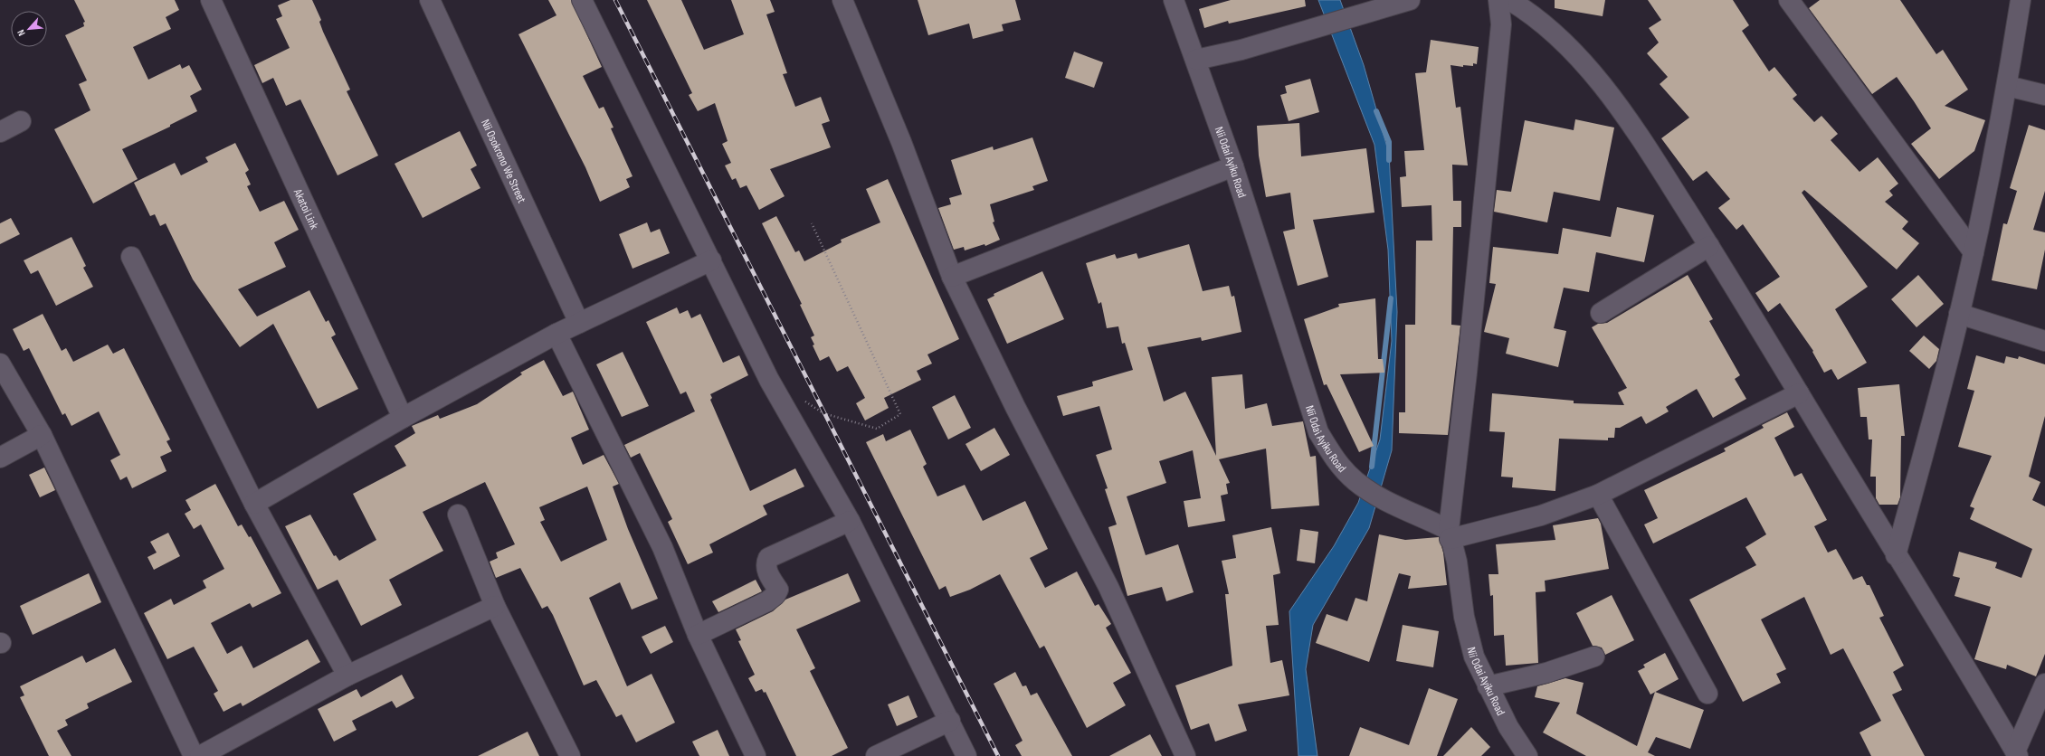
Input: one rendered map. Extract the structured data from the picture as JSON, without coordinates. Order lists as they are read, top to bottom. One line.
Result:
{"streets":{"street":["Nii Osokrono We Street","Nii Odai Ayiku Road","Akatoi Link"]},"north":"bottom left"}
